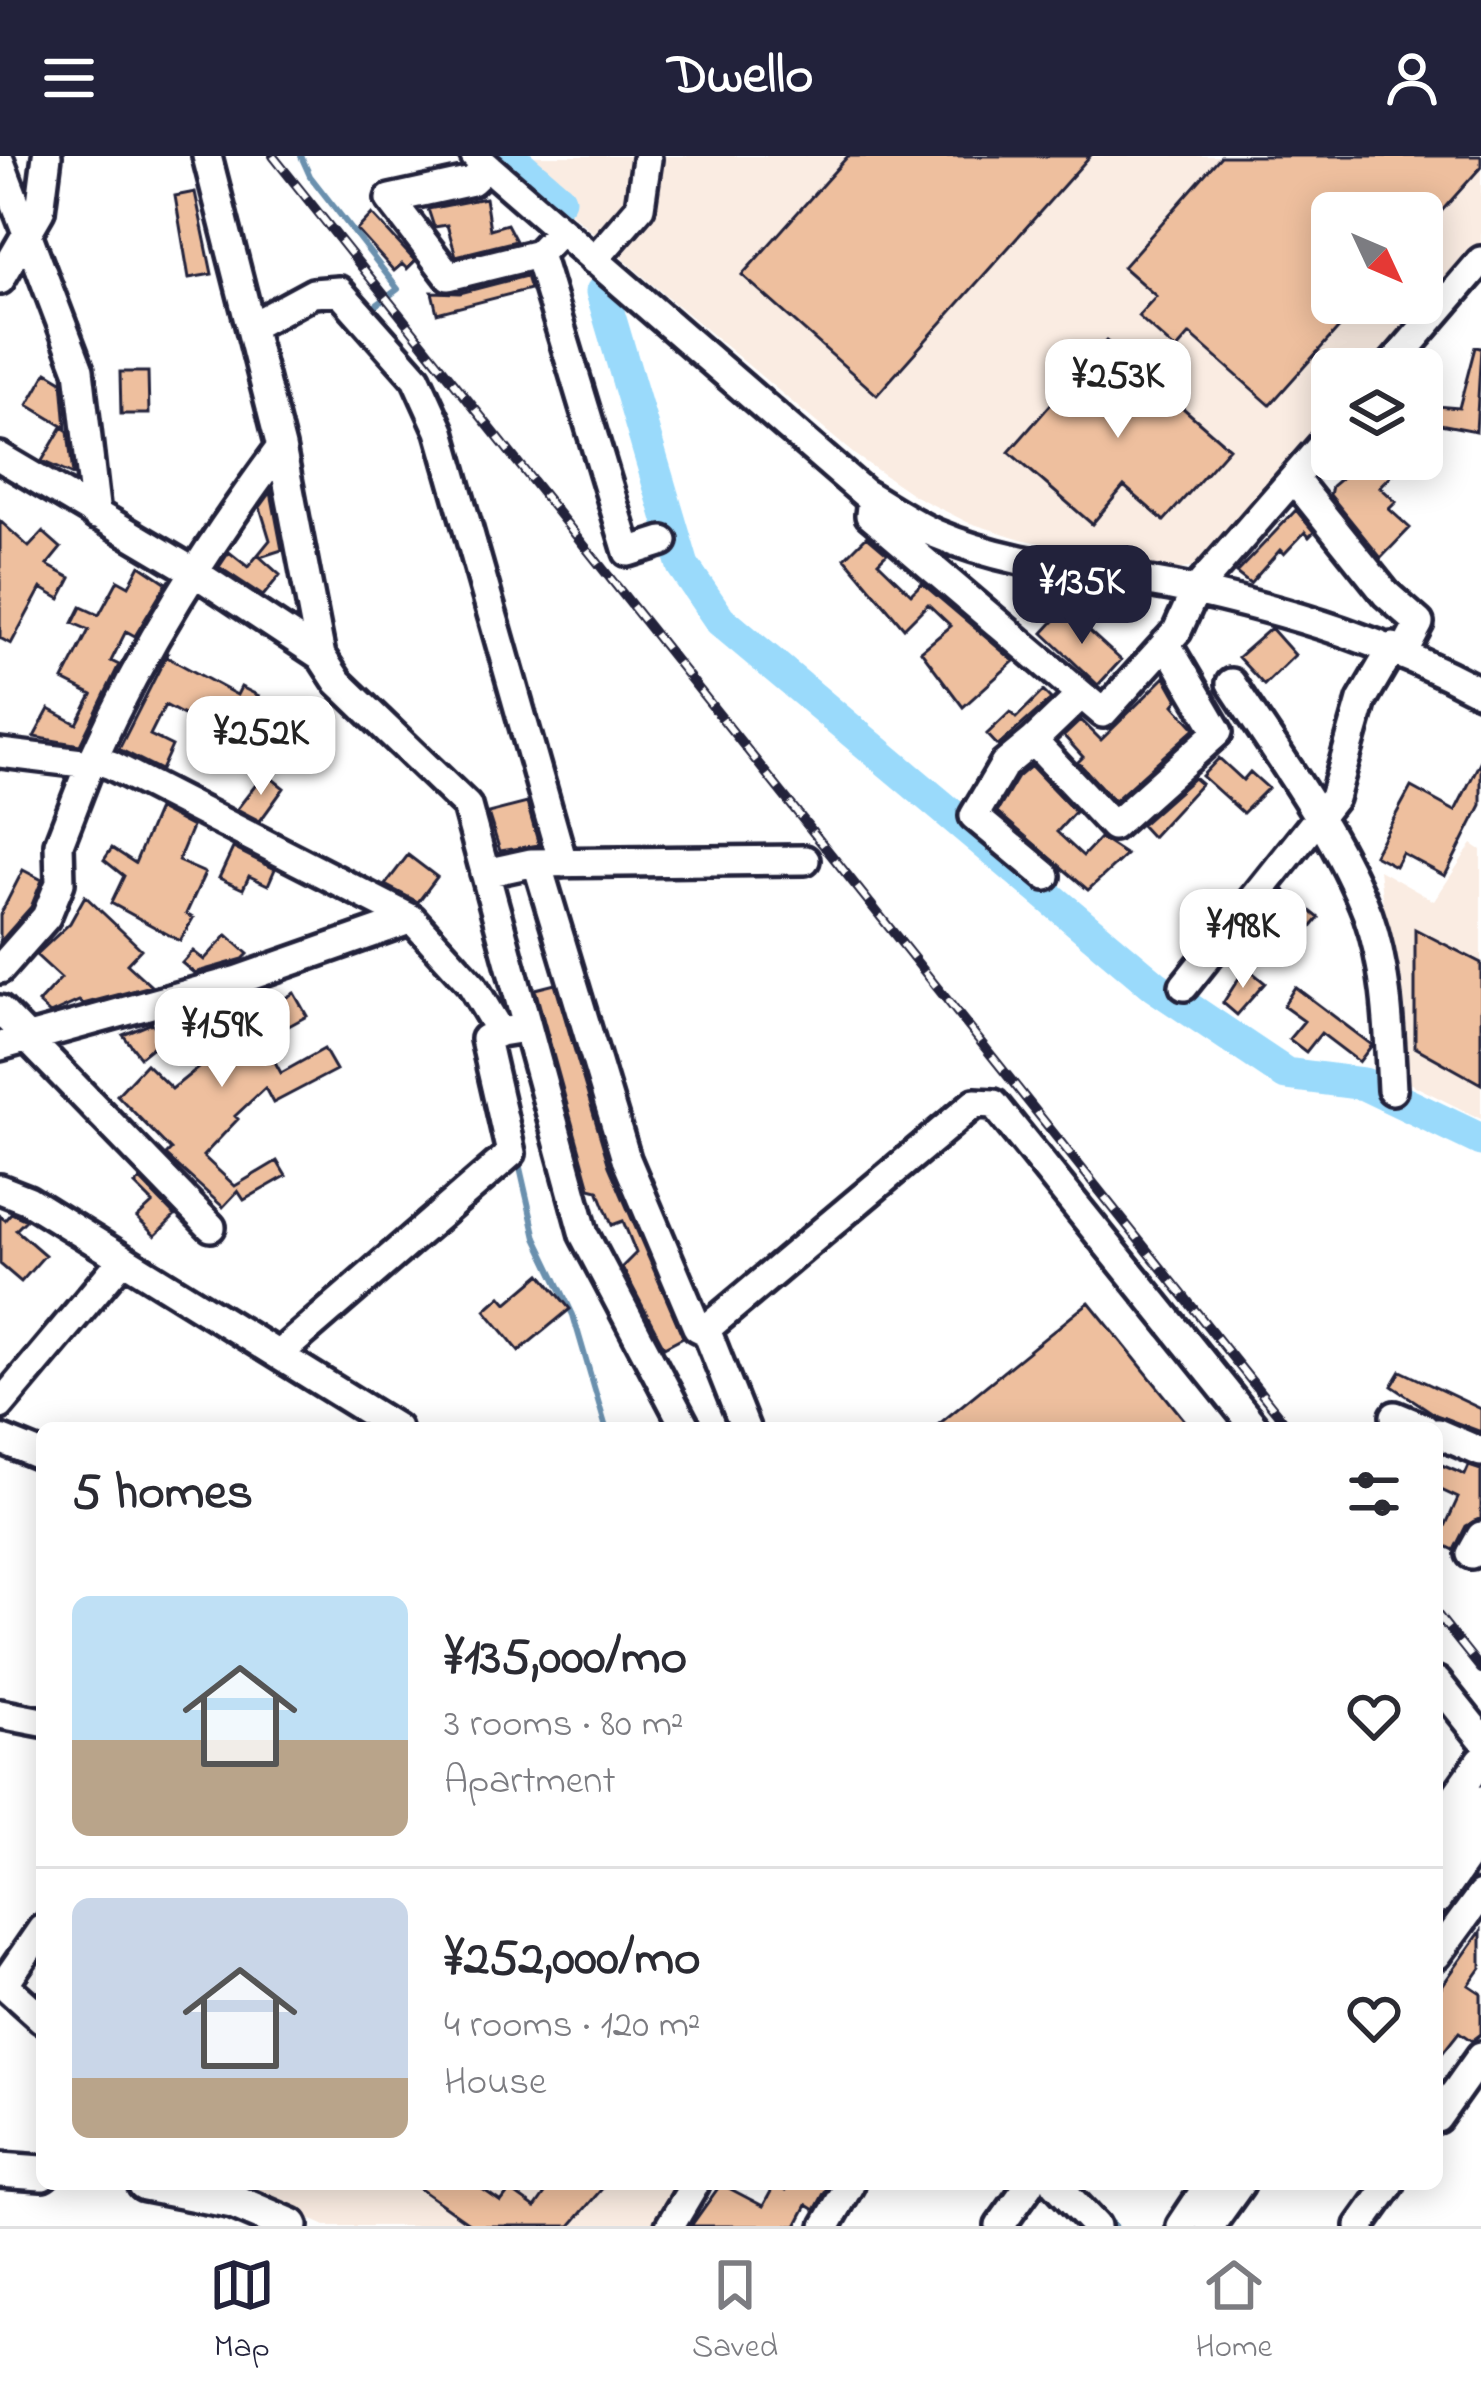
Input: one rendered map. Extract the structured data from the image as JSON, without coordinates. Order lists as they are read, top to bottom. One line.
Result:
{"north":"bottom right","page":{"header":"Dwello","price":["¥253K","¥135K","¥252K","¥198K","¥159K"],"heading":"5 homes","list":[{"name":"¥135,000/mo","note":"3 rooms · 80 m² · Apartment"},{"name":"¥252,000/mo","note":"4 rooms · 120 m² · House"}],"tabs":["Map","Saved","Home"]}}
